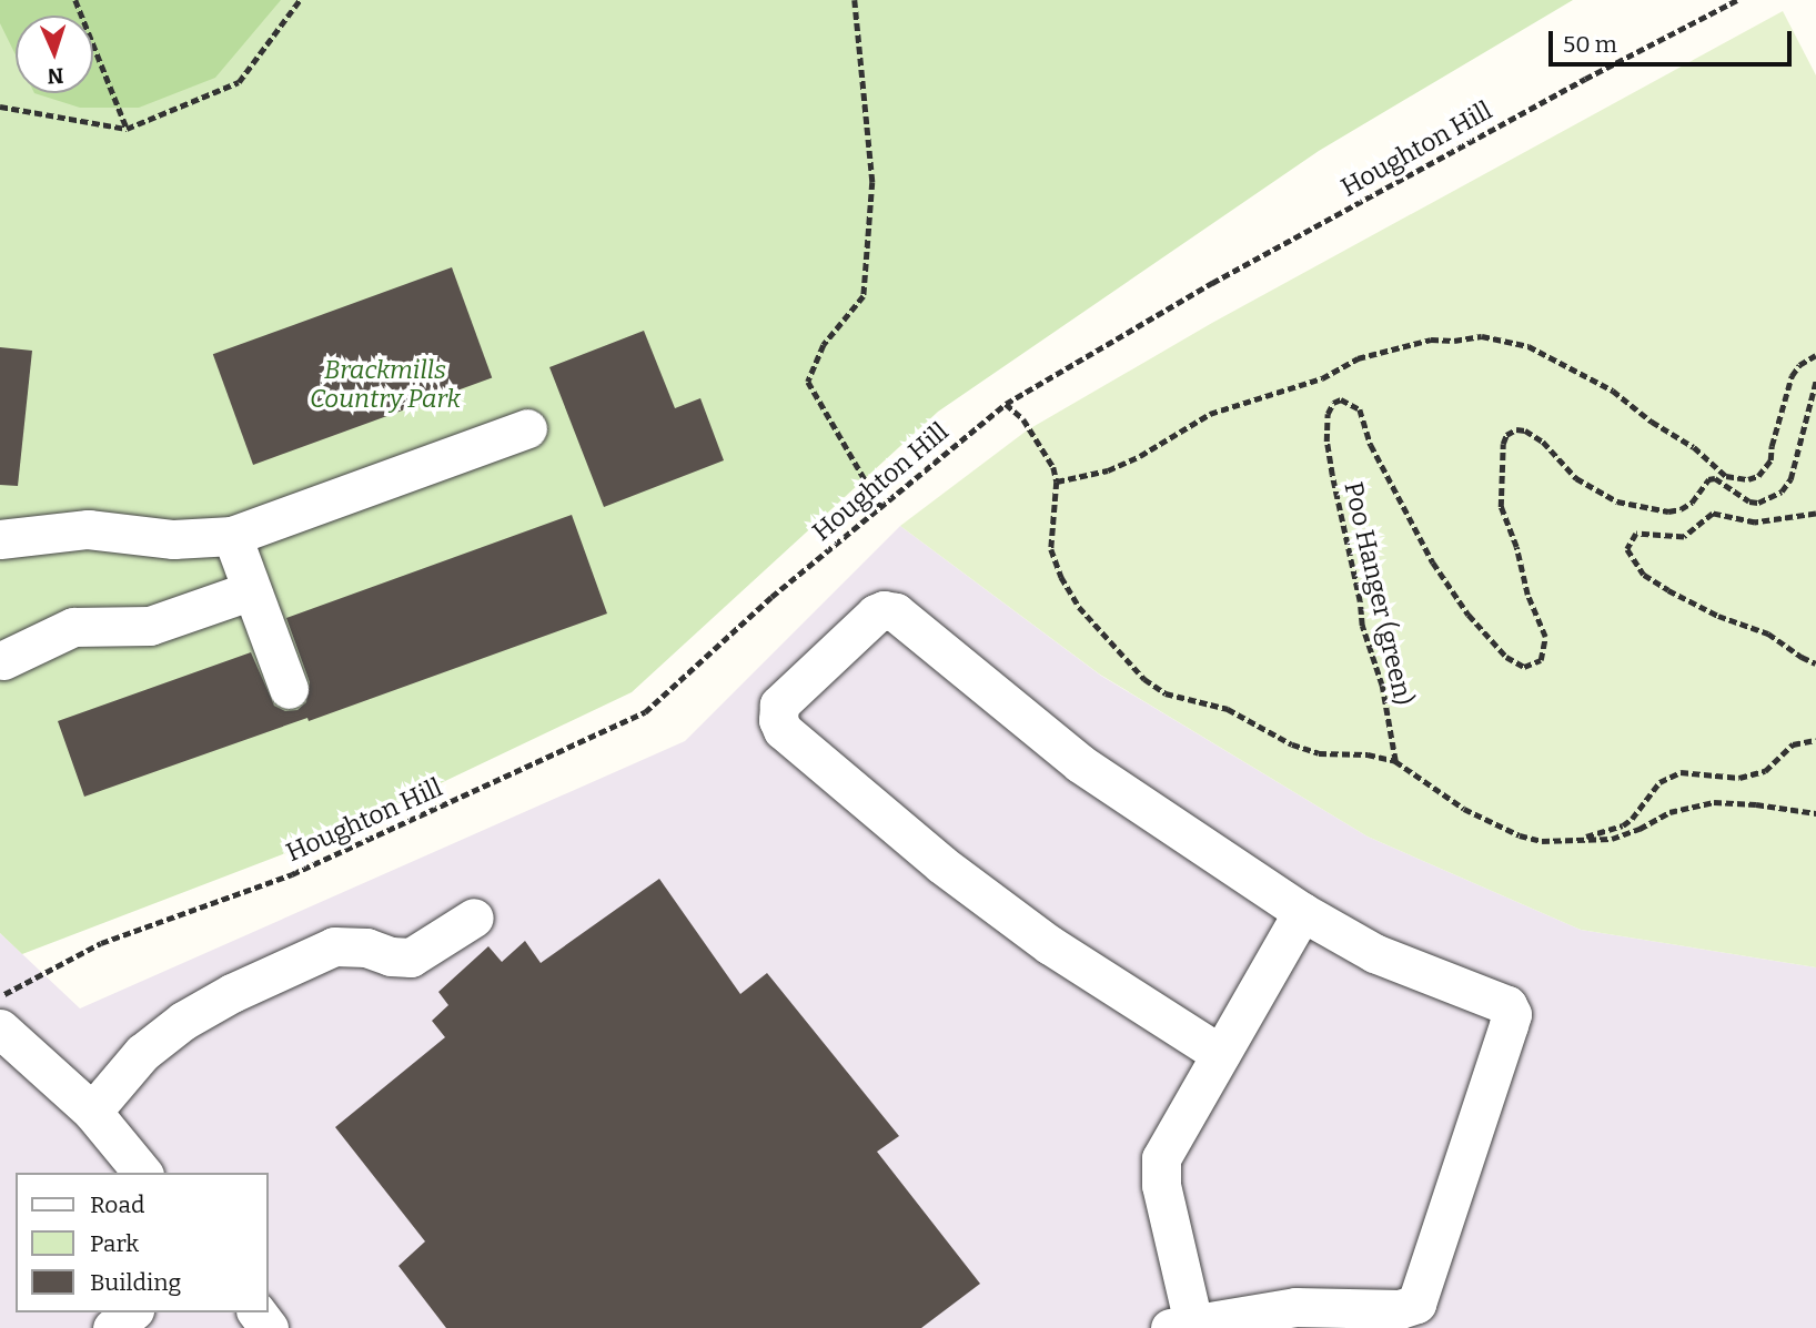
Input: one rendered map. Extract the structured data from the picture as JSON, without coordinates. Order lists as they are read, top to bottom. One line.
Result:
{"streets":{"path":["Houghton Hill","Poo Hanger (green)"]},"parks":["Brackmills Country Park"],"legend":["Road","Park","Building"],"scale_bar":"50 m","north":"bottom"}
